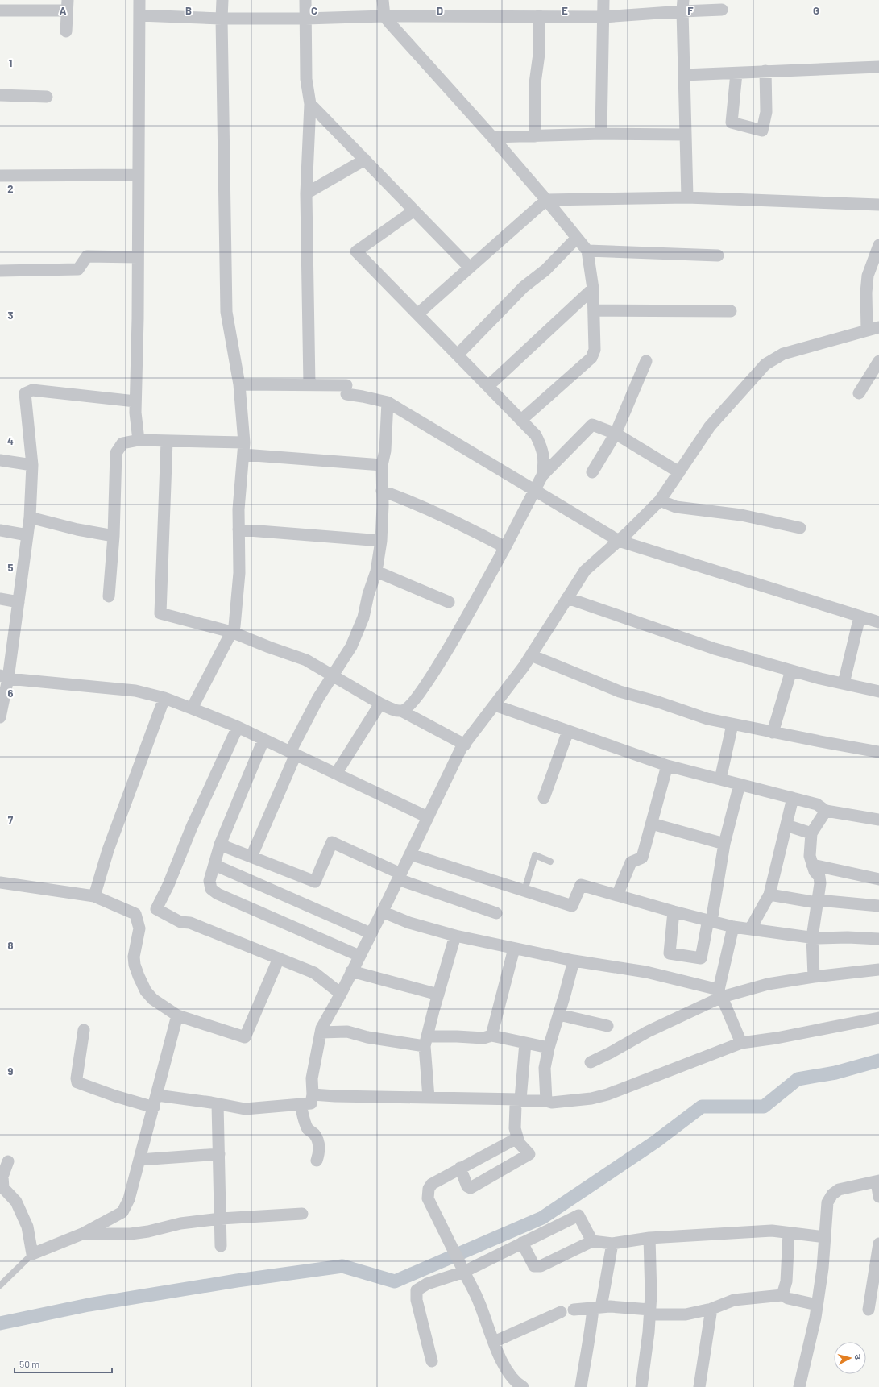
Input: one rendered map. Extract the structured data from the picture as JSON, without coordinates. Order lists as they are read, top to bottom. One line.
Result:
{"scale_bar":"50 m","north":"right","grid":{"columns":["A","B","C","D","E","F","G"],"rows":["1","2","3","4","5","6","7","8","9"]}}
